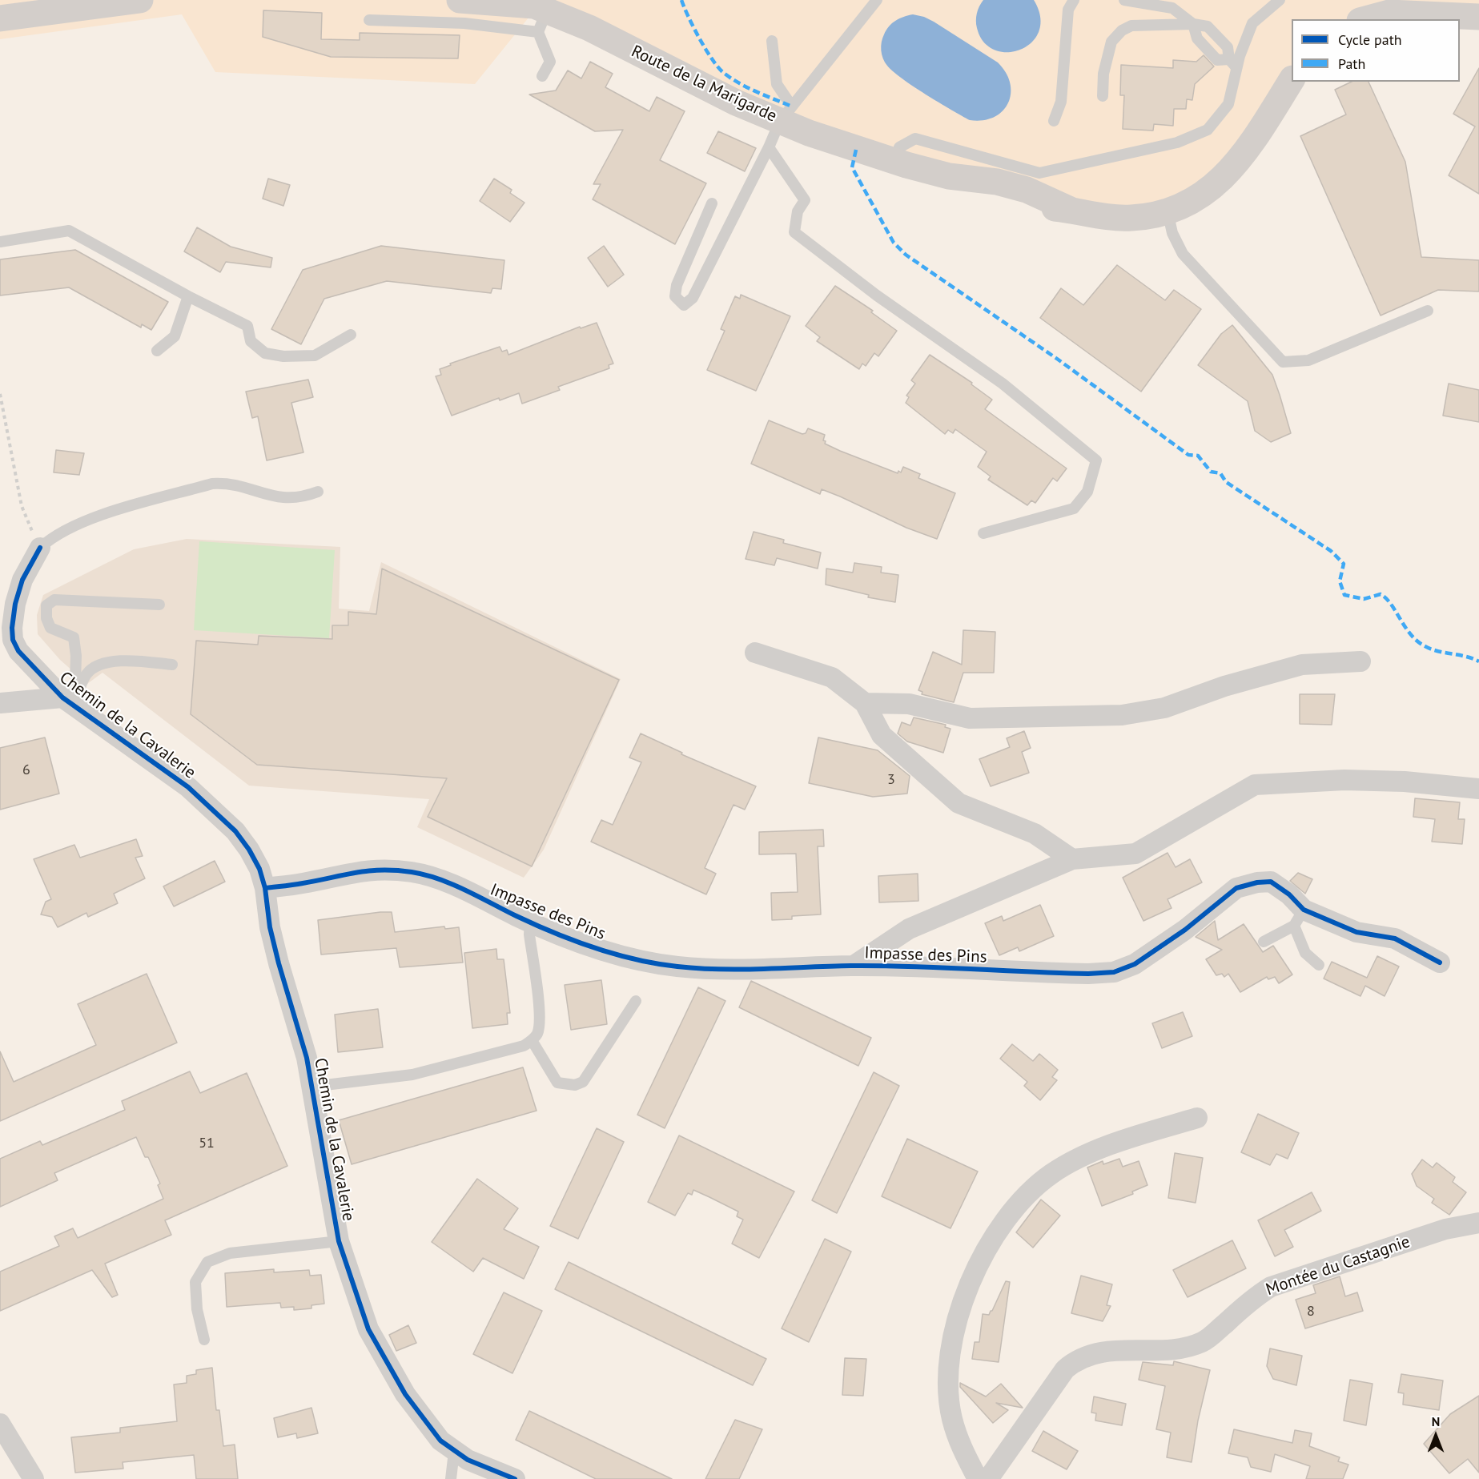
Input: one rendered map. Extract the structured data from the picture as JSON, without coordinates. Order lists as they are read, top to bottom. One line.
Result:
{"streets":{"main road":["Route de la Marigarde"],"street":["Chemin de la Cavalerie","Impasse des Pins","Montée du Castagnie"]},"crossings":[["Chemin de la Cavalerie","Impasse des Pins"]],"house_numbers":["6","3","51","8"],"legend":["Cycle path","Path"],"north":"top"}
